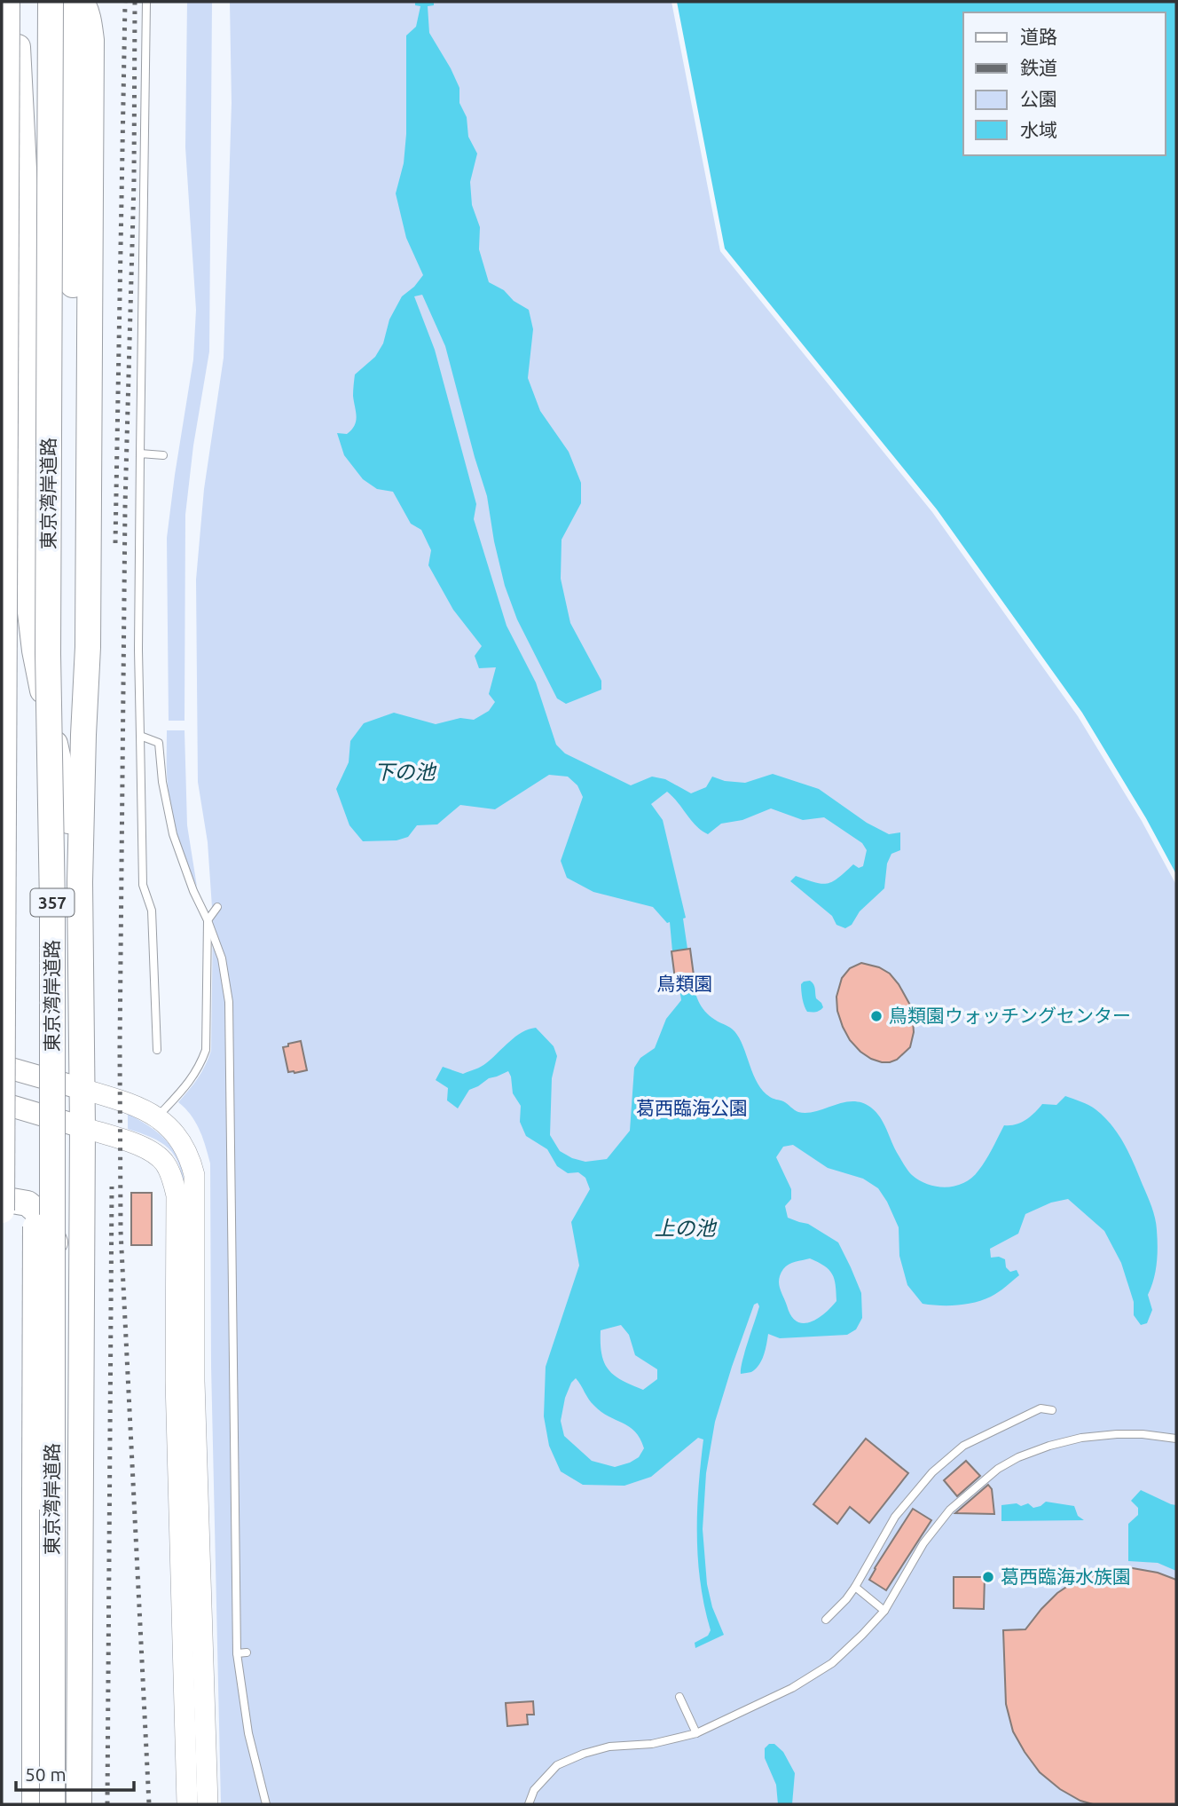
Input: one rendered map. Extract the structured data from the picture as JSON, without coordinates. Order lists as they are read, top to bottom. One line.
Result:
{"streets":{"highway":["東京湾岸道路","357"]},"water":["下の池","上の池"],"parks":["鳥類園","葛西臨海公園"],"places":["鳥類園ウォッチングセンター","葛西臨海水族園"],"legend":["道路","鉄道","公園","水域"],"scale_bar":"50 m"}
